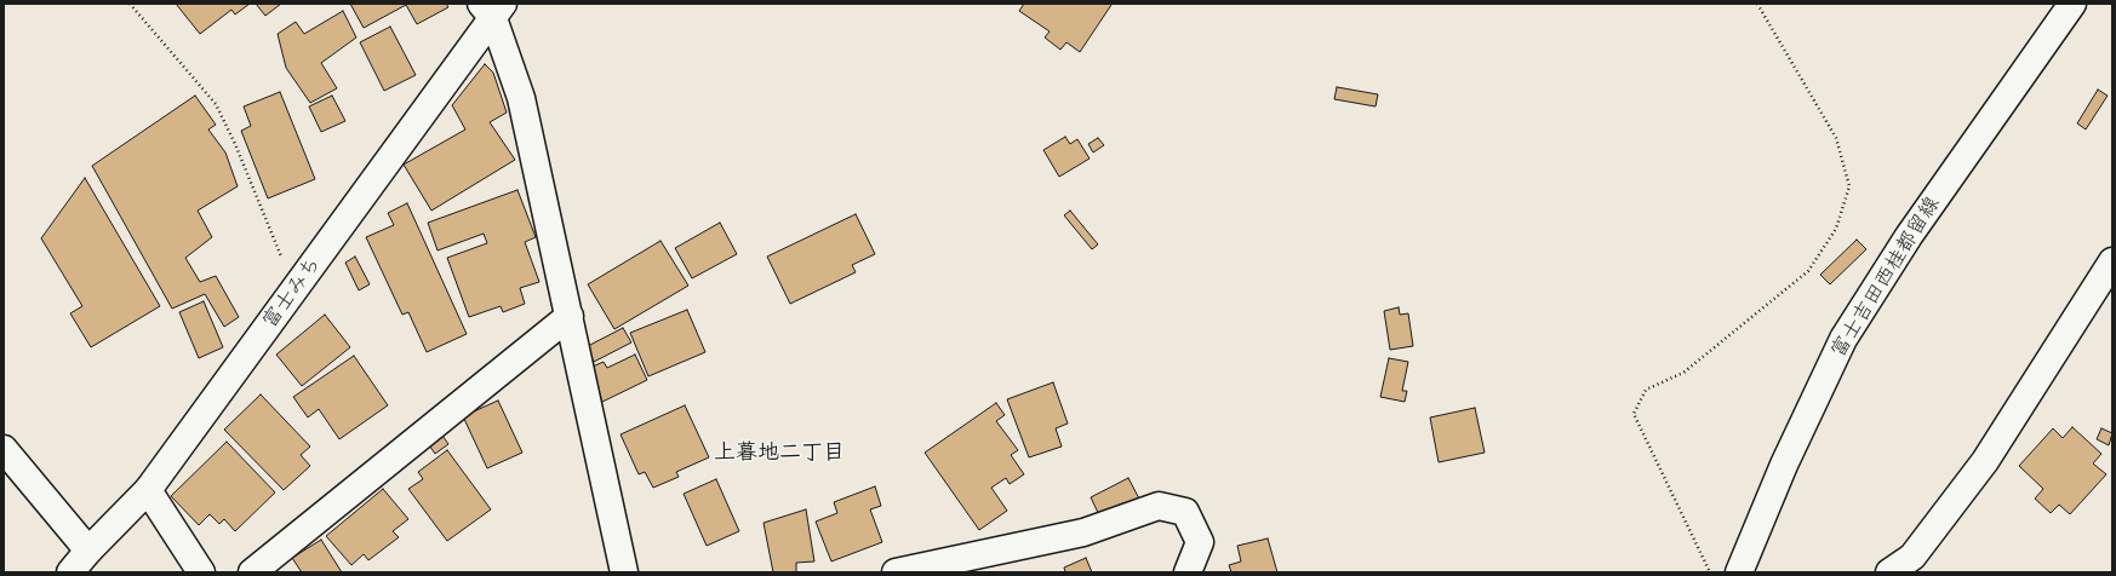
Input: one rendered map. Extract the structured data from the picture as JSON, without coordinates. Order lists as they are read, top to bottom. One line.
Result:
{"streets":{"main road":["富士吉田西桂都留線","富士みち"]},"districts":["上暮地二丁目"]}
